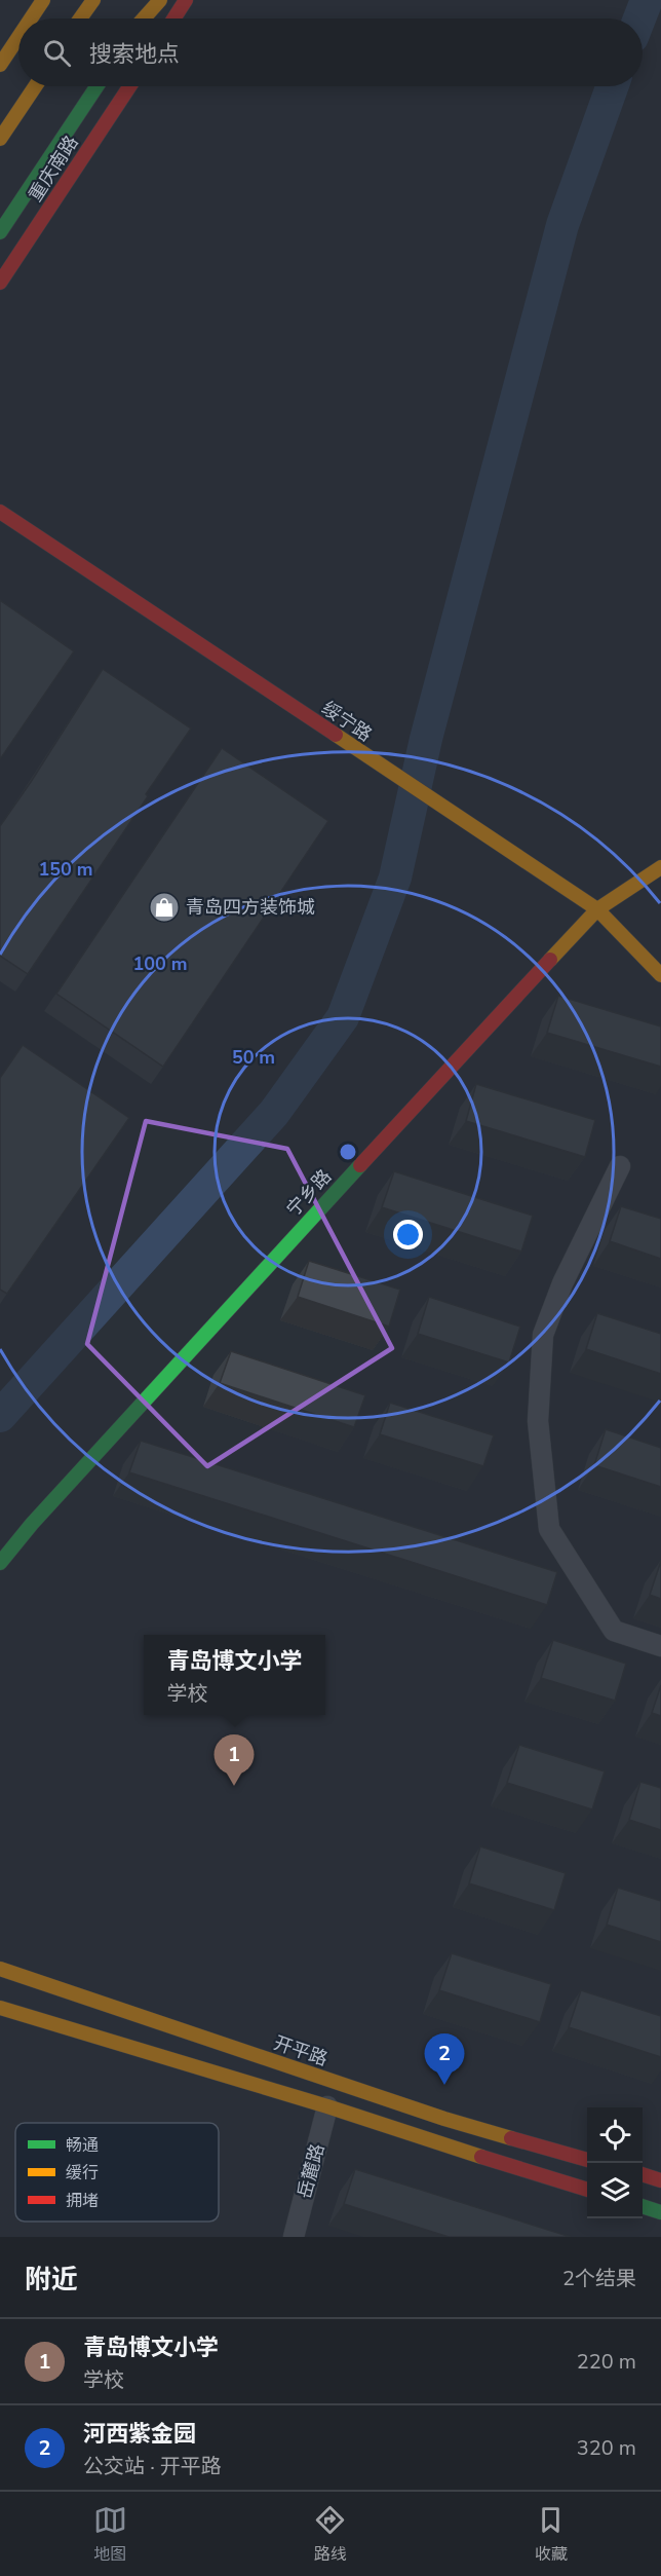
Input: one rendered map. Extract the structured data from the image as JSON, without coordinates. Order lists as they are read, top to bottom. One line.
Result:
{"streets":{"main road":["重庆南路","绥宁路","宁乡路","开平路"],"street":["岳麓路"]},"crossings":[["绥宁路","宁乡路"]],"places":{"shop":["青岛四方装饰城"]},"legend":["畅通","缓行","拥堵"],"page":{"search":"搜索地点","popup":["青岛博文小学","学校"],"pins":["1","2"],"heading":["附近","2个结果"],"list":[{"mark":"1","name":"青岛博文小学","note":"学校","value":"220 m"},{"mark":"2","name":"河西紫金园","note":"公交站 · 开平路","value":"320 m"}],"nav":["地图","路线","收藏"]},"rings":["150 m","100 m","50 m"]}
